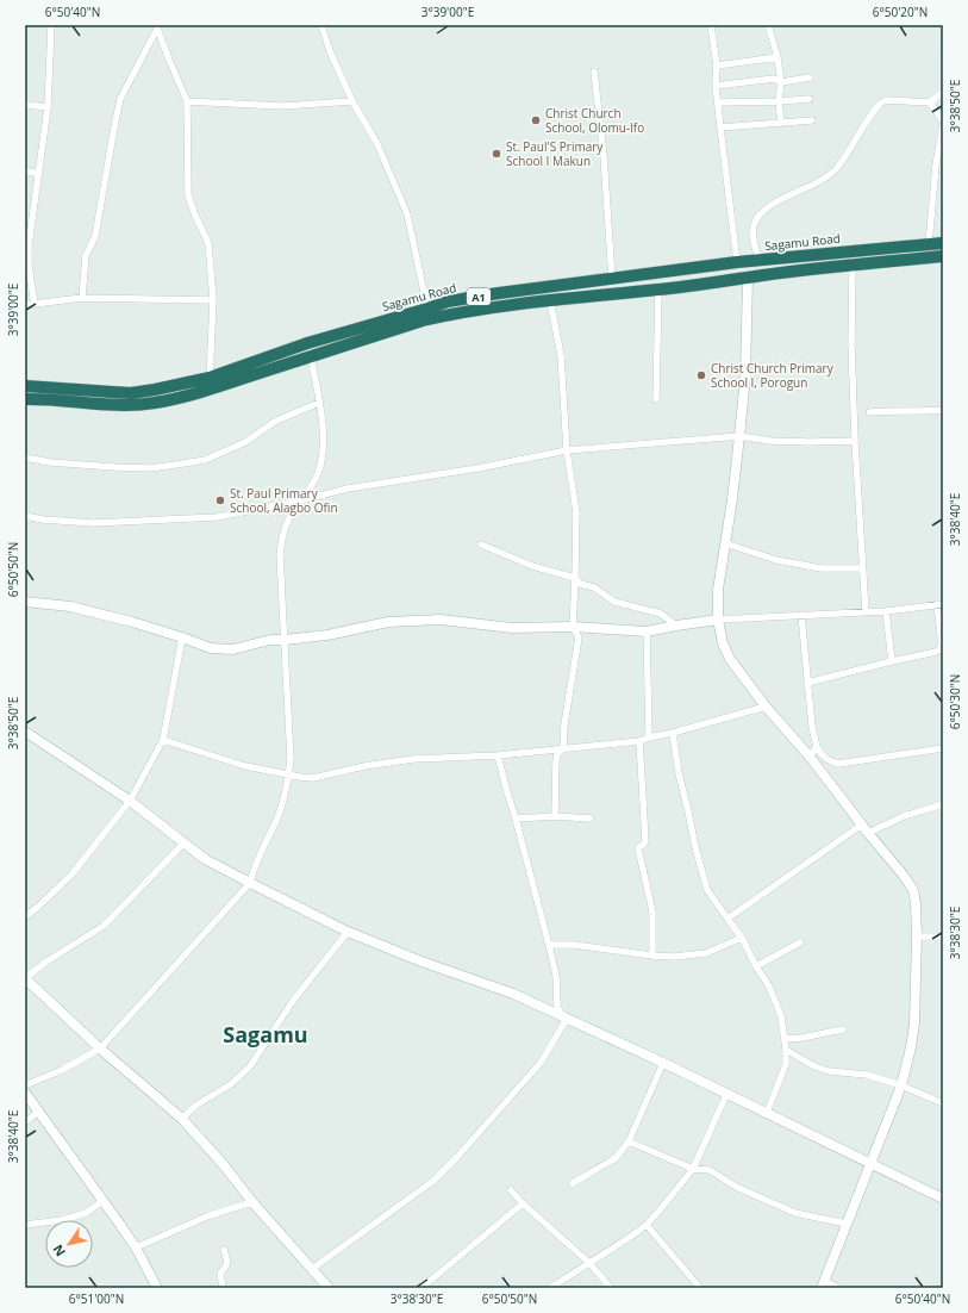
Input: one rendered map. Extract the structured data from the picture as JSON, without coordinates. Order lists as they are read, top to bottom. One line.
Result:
{"streets":{"highway":["Sagamu Road","A1"]},"districts":["Sagamu"],"places":["Christ Church School, Olomu-Ifo","St. Paul'S Primary School I Makun","Christ Church Primary School I, Porogun","St. Paul Primary School, Alagbo Ofin"],"north":"bottom left","coordinates":["6°50'40\"N","3°39'00\"E","6°50'20\"N","3°38'50\"E","3°38'40\"E","6°50'50\"N","6°50'30\"N","3°38'30\"E","6°51'00\"N"]}
